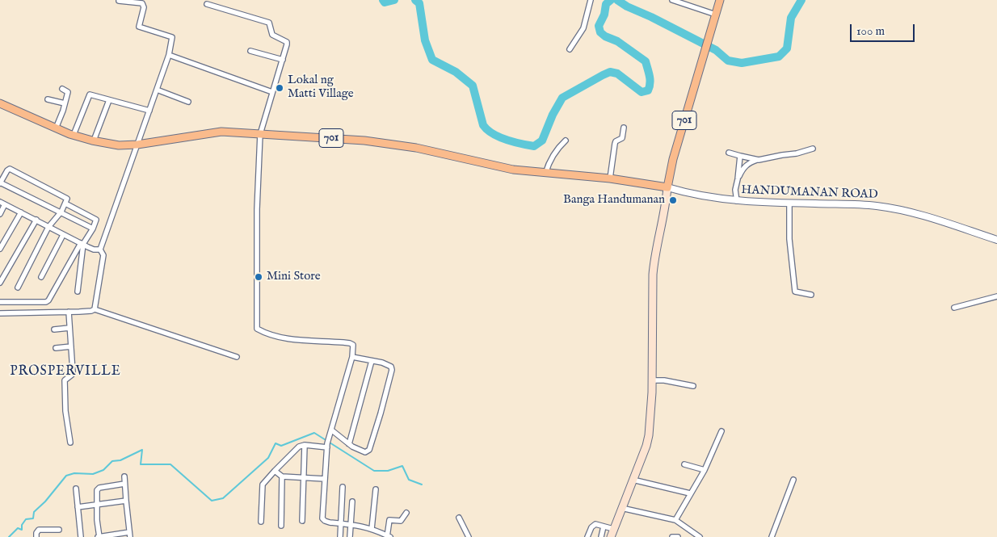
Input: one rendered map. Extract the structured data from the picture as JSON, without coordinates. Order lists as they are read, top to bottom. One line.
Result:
{"streets":{"main road":["701"],"street":["HANDUMANAN ROAD"]},"crossings":[["701","HANDUMANAN ROAD"]],"districts":["PROSPERVILLE"],"places":["Lokal ng Matti Village","Banga Handumanan","Mini Store"],"scale_bar":"100 m"}
